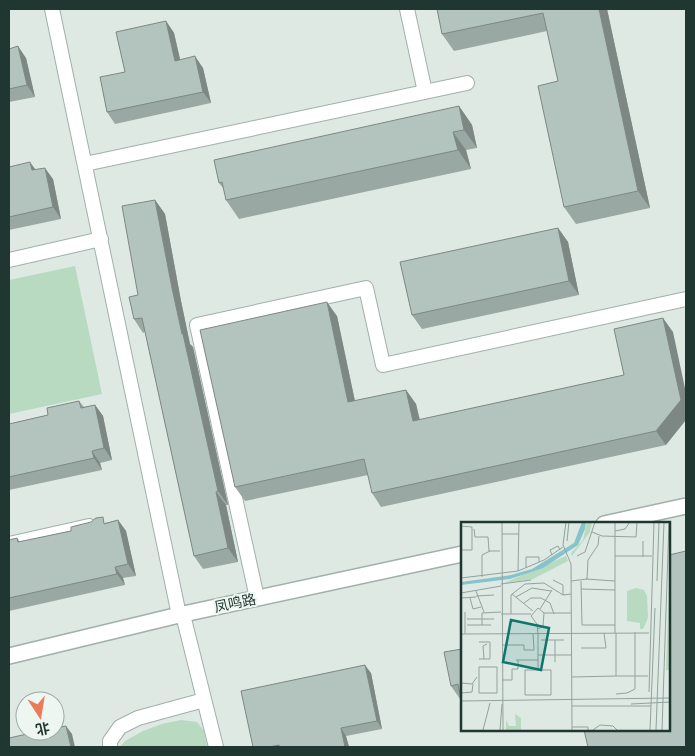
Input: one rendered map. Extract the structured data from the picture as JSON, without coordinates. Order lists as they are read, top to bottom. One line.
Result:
{"streets":{"street":["凤鸣路"]},"north":"bottom"}
